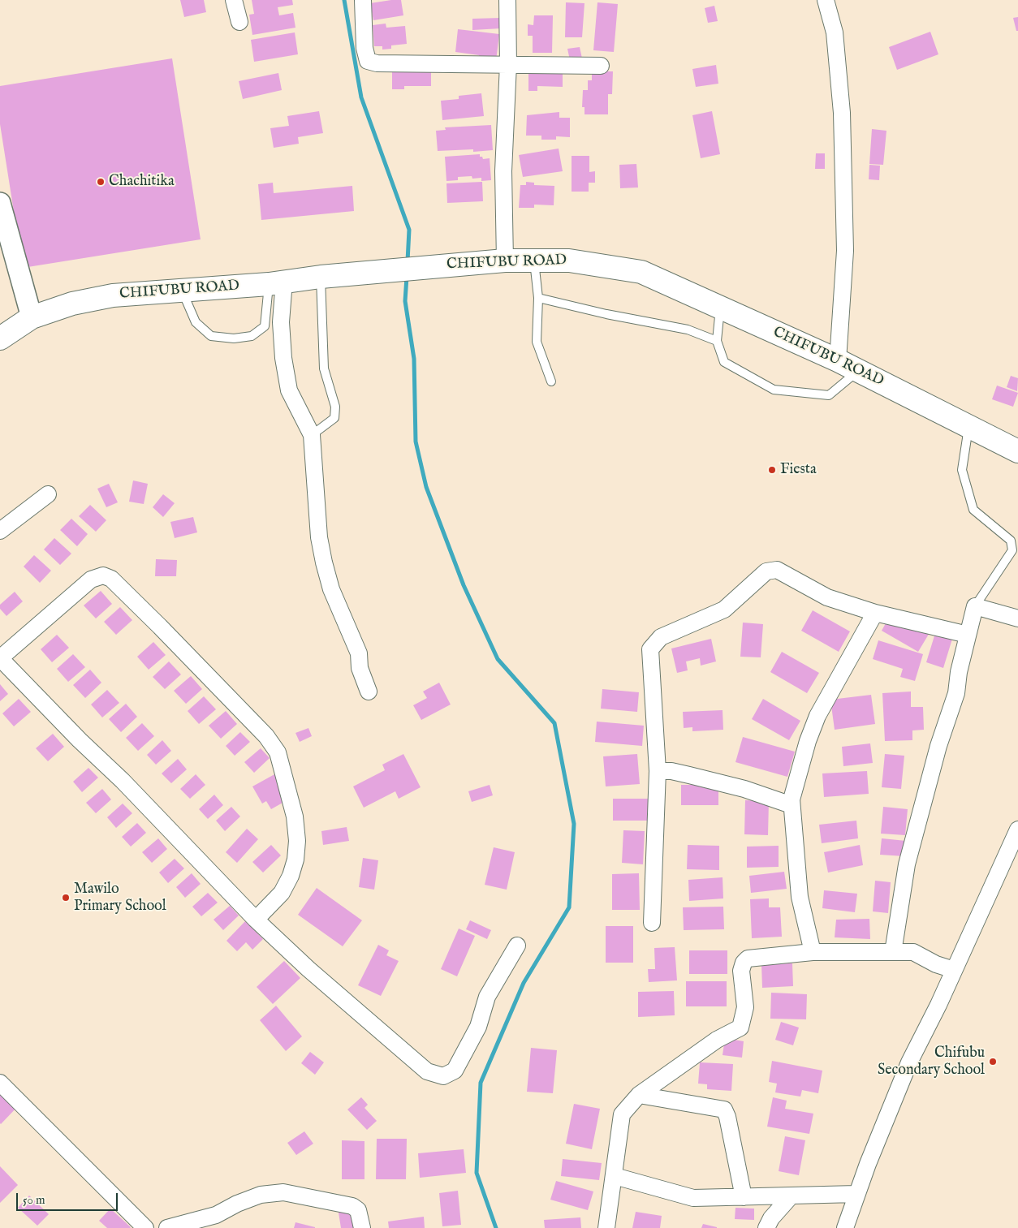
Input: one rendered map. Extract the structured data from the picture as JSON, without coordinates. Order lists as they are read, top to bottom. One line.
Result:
{"streets":{"main road":["CHIFUBU ROAD"]},"places":["Chachitika","Fiesta","Mawilo Primary School","Chifubu Secondary School"],"scale_bar":"50 m"}
